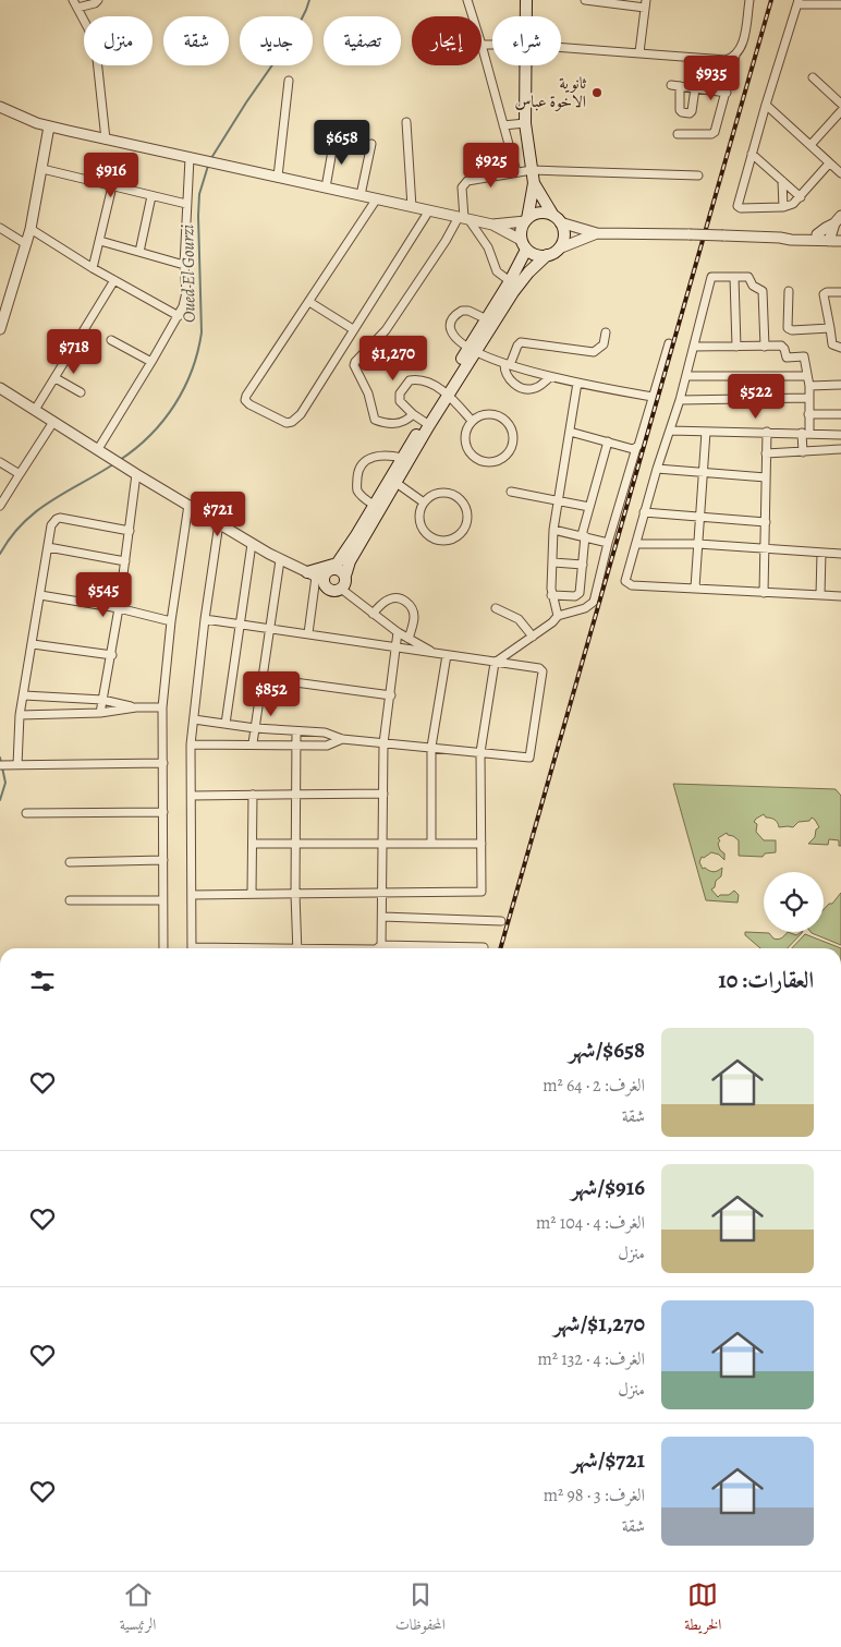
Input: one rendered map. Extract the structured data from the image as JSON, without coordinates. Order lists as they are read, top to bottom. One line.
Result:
{"water":["Oued El Gourzi"],"places":["ثانوية الاخوة عباس"],"page":{"chip":["شراء","إيجار","تصفية","جديد","شقة","منزل"],"price":["$935","$658","$925","$916","$718","$1,270","$522","$721","$545","$852"],"heading":"العقارات: 10","list":[{"name":"$658/شهر","note":"الغرف: 2 · 64 m² · شقة"},{"name":"$916/شهر","note":"الغرف: 4 · 104 m² · منزل"},{"name":"$1,270/شهر","note":"الغرف: 4 · 132 m² · منزل"},{"name":"$721/شهر","note":"الغرف: 3 · 98 m² · شقة"}],"tabs":["الخريطة","المحفوظات","الرئيسية"]}}
